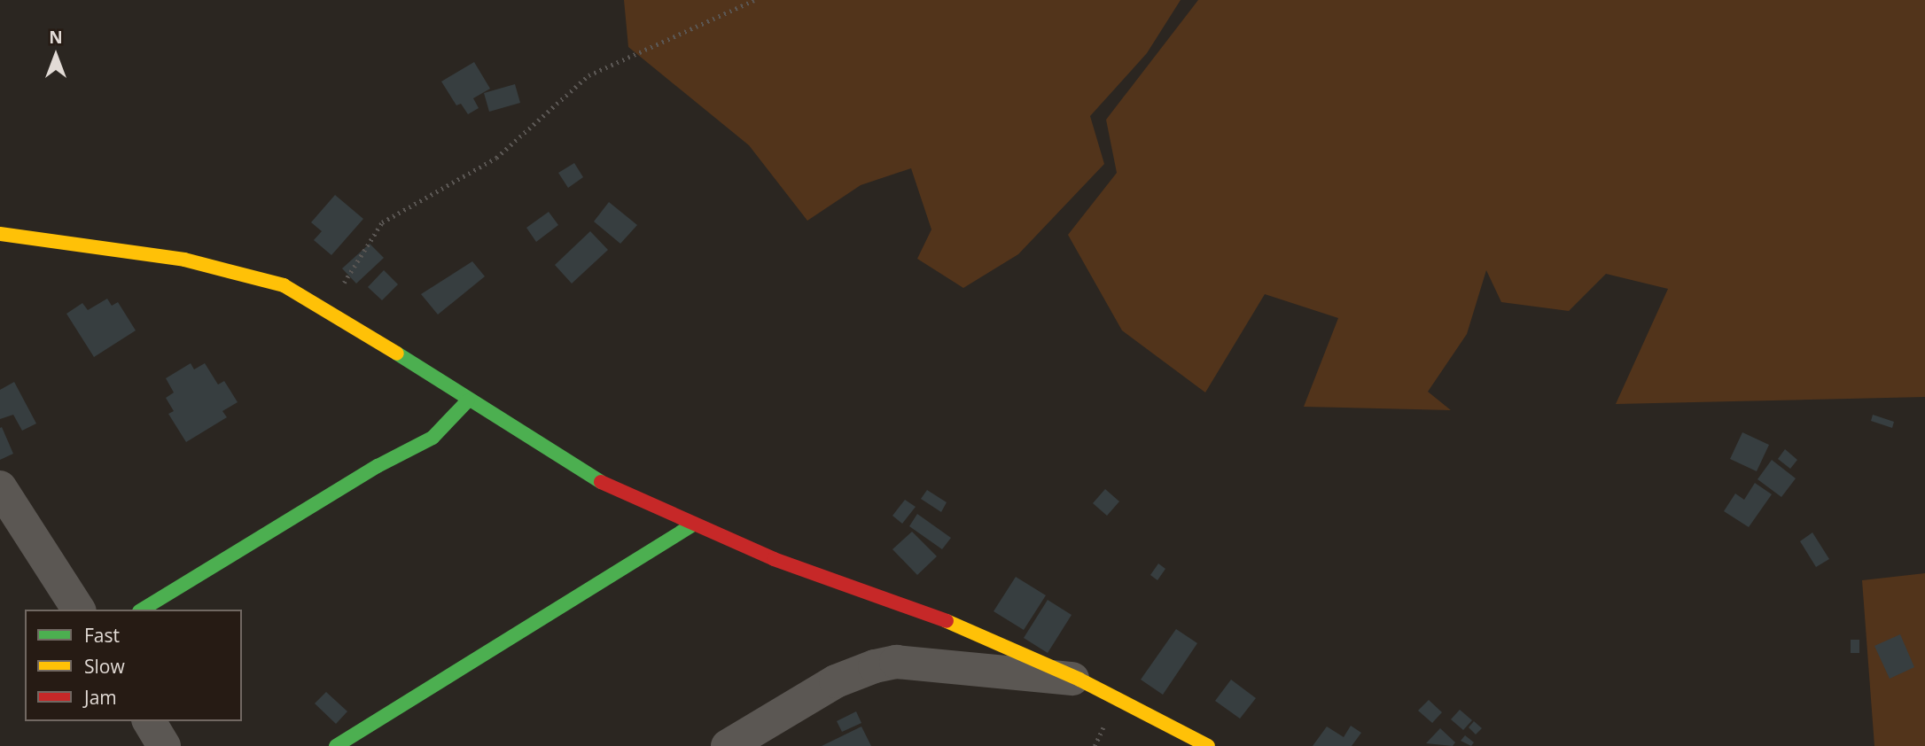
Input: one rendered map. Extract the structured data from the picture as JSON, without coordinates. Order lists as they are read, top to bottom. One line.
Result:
{"legend":["Fast","Slow","Jam"],"north":"top"}
